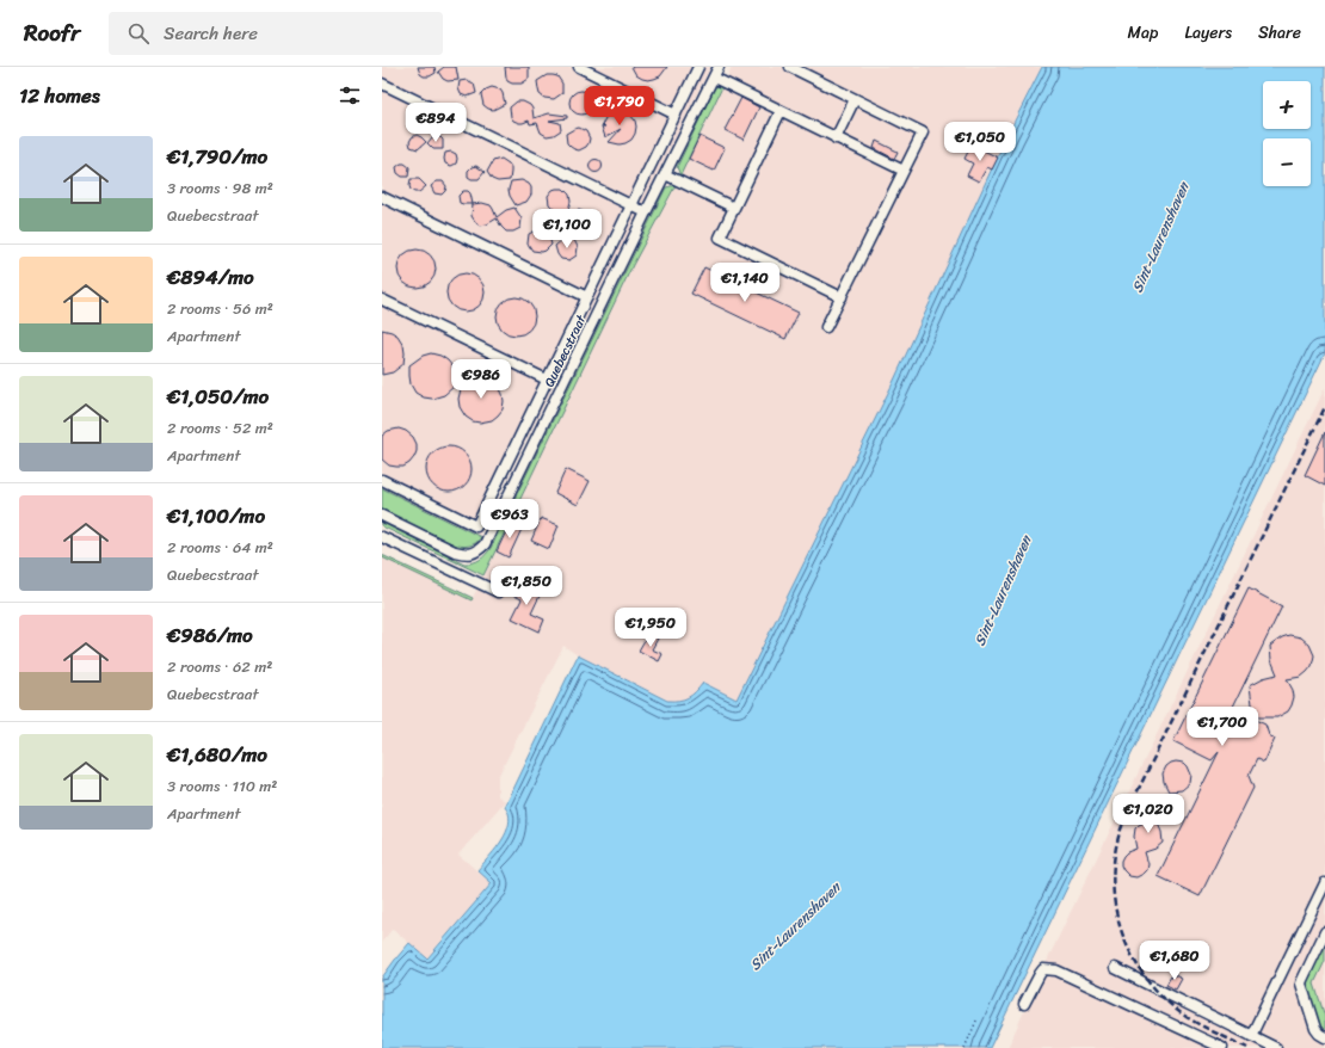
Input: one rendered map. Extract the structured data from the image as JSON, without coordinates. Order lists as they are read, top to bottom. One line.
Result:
{"streets":{"street":["Quebecstraat"]},"water":["Sint-Laurenshaven"],"page":{"header":"Roofr","search":"Search here","nav":["Map","Layers","Share"],"heading":"12 homes","map_buttons":["+","−"],"price":["€1,790","€894","€1,050","€1,100","€1,140","€986","€963","€1,850","€1,950","€1,700","€1,020","€1,680"],"list":[{"name":"€1,790/mo","note":"3 rooms · 98 m² · Quebecstraat"},{"name":"€894/mo","note":"2 rooms · 56 m² · Apartment"},{"name":"€1,050/mo","note":"2 rooms · 52 m² · Apartment"},{"name":"€1,100/mo","note":"2 rooms · 64 m² · Quebecstraat"},{"name":"€986/mo","note":"2 rooms · 62 m² · Quebecstraat"},{"name":"€1,680/mo","note":"3 rooms · 110 m² · Apartment"}]}}
